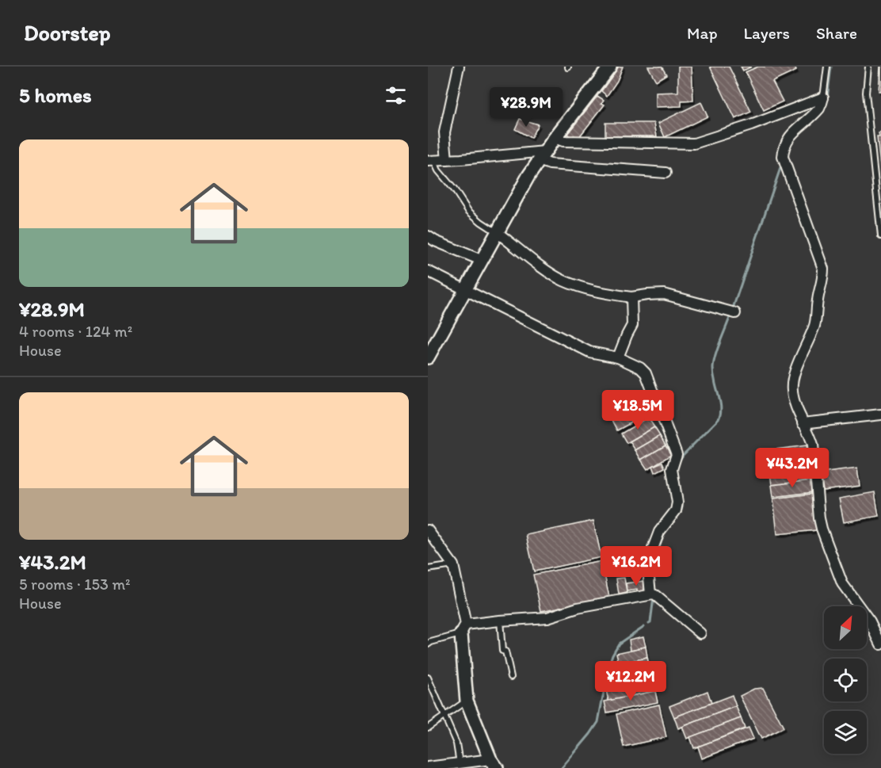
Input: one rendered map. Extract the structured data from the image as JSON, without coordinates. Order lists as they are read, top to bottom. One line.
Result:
{"north":"top right","page":{"header":"Doorstep","nav":["Map","Layers","Share"],"heading":"5 homes","price":["¥28.9M","¥18.5M","¥43.2M","¥16.2M","¥12.2M"],"list":[{"name":"¥28.9M","note":"4 rooms · 124 m² · House"},{"name":"¥43.2M","note":"5 rooms · 153 m² · House"}]}}
